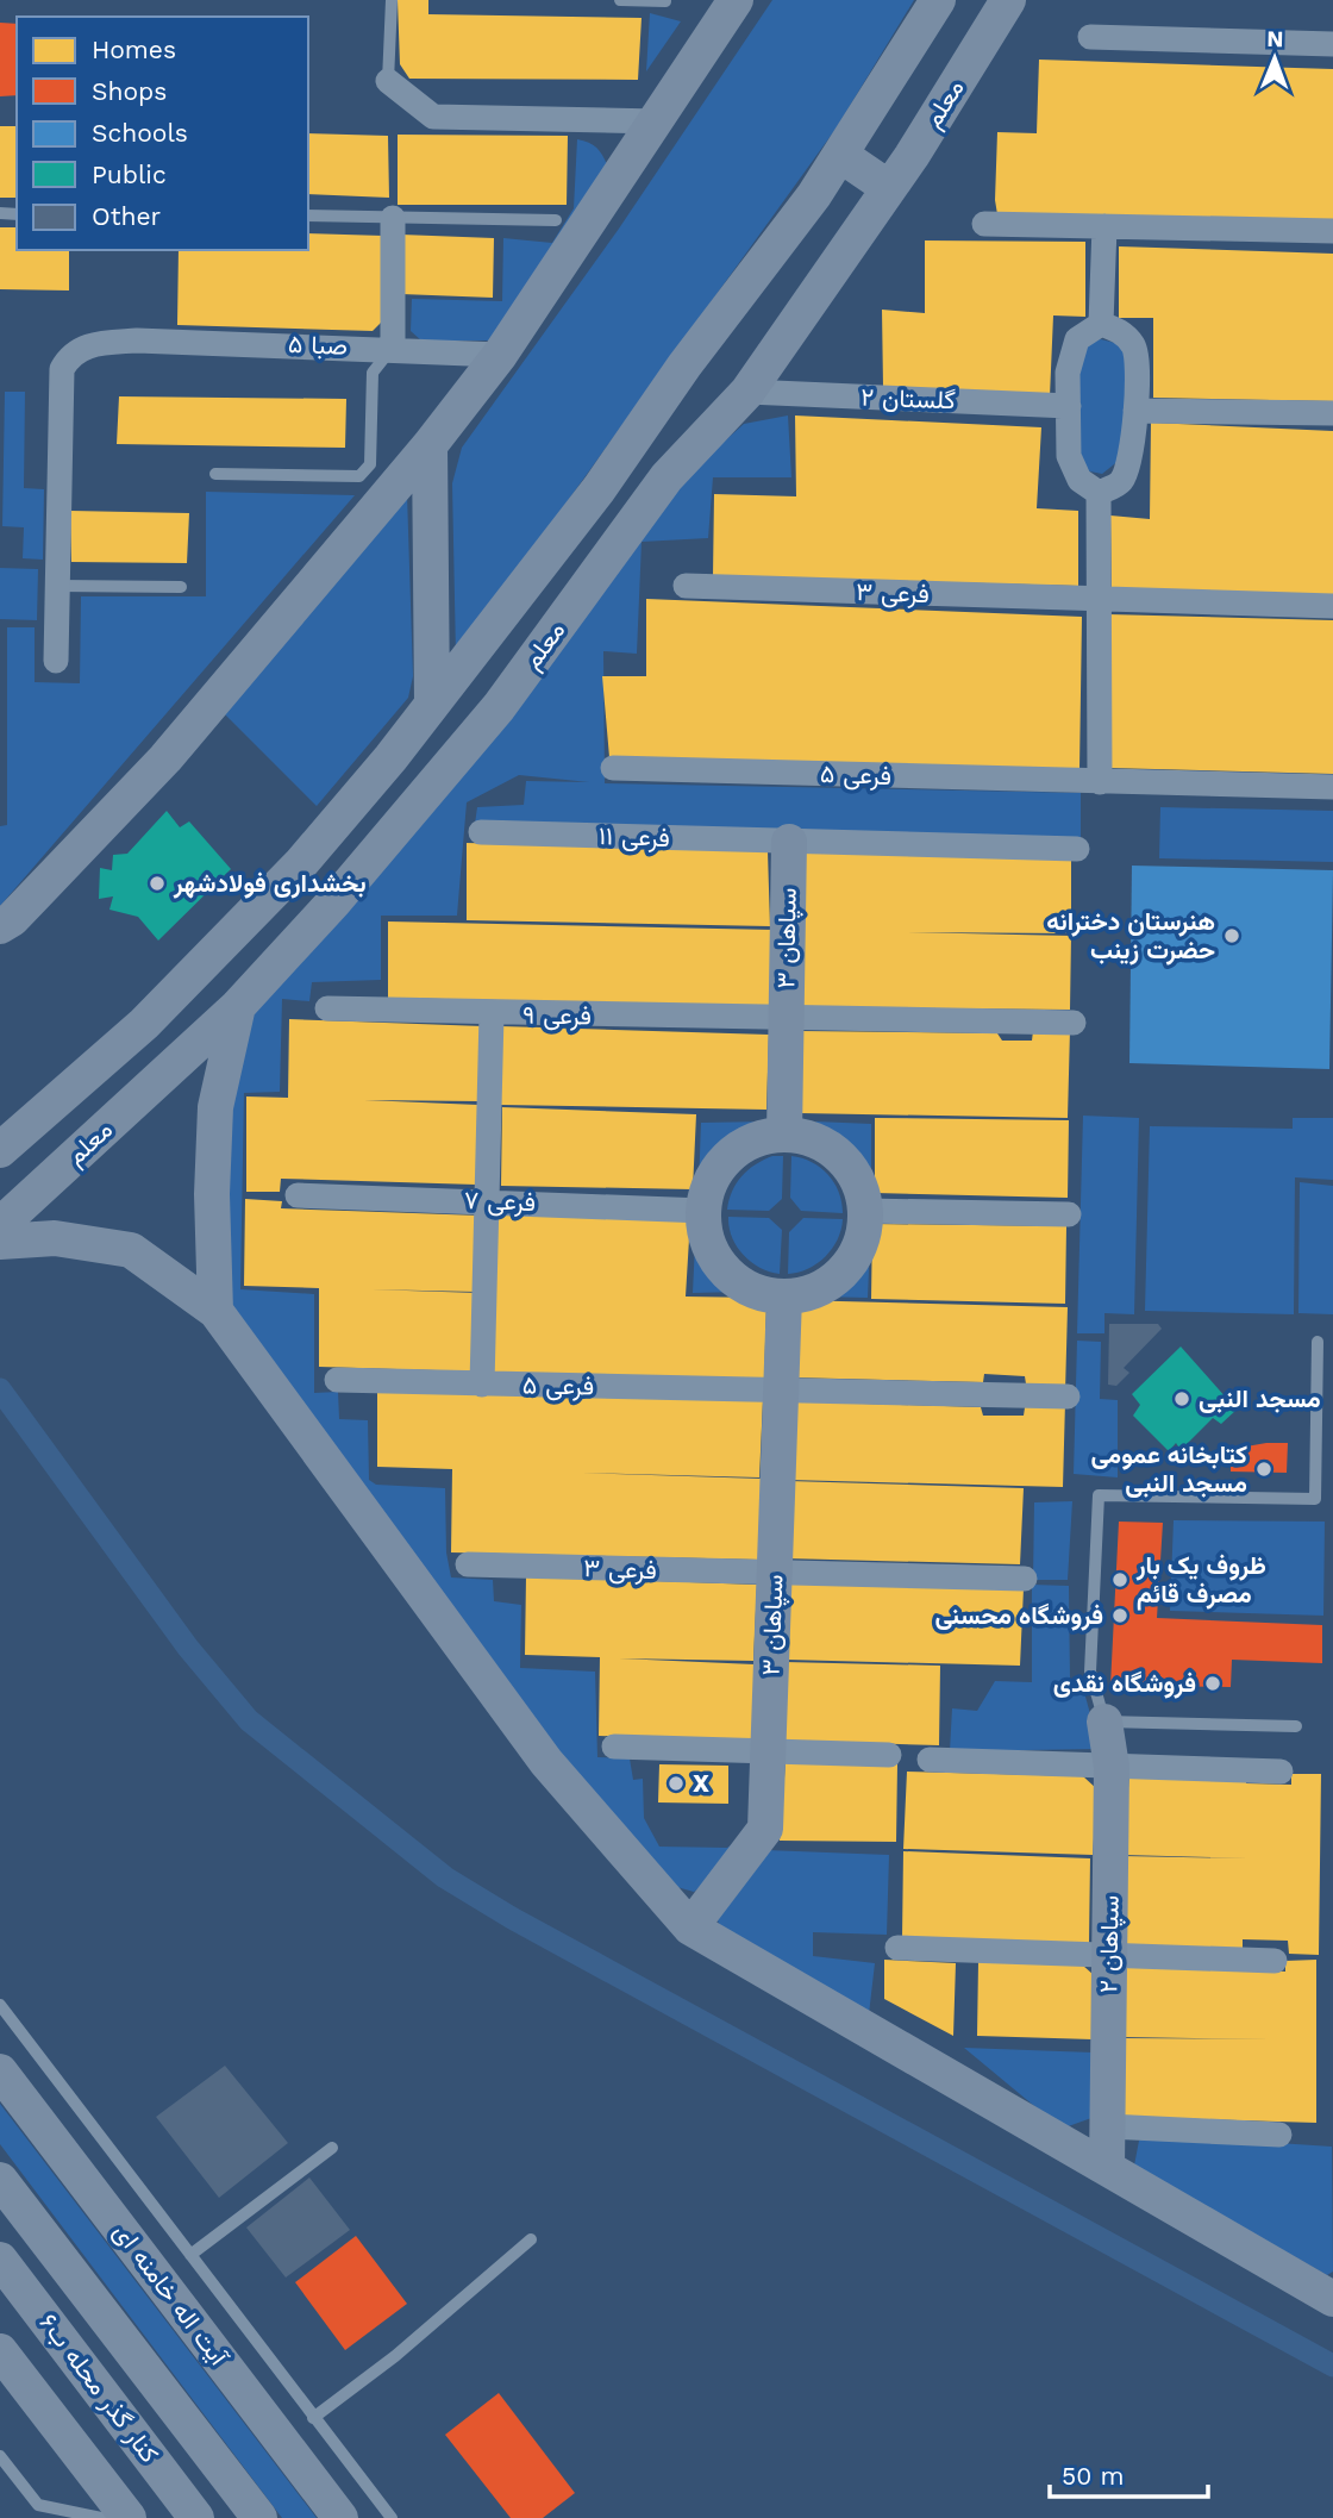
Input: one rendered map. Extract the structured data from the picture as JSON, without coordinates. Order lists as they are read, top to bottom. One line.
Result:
{"streets":{"street":["معلم","صبا ۵","گلستان ۲","فرعی ۳","فرعی ۵","فرعی ۱۱","سپاهان ۳","فرعی ۹","فرعی ۷","سپاهان ۲","آیت اله خامنه ای","کنار گذر محله ب۶"]},"crossings":[["معلم","گلستان ۲"],["فرعی ۳","سپاهان ۳"],["فرعی ۵","سپاهان ۳"],["فرعی ۱۱","سپاهان ۳"],["سپاهان ۳","فرعی ۹"],["سپاهان ۳","فرعی ۷"]],"places":["بخشداری فولادشهر","هنرستان دخترانه حضرت زینب","مسجد النبی","کتابخانه عمومی مسجد النبی","ظروف یک بار مصرف قائم","فروشگاه محسنی","فروشگاه نقدی","X"],"legend":["Homes","Shops","Schools","Public","Other"],"scale_bar":"50 m","north":"top"}
